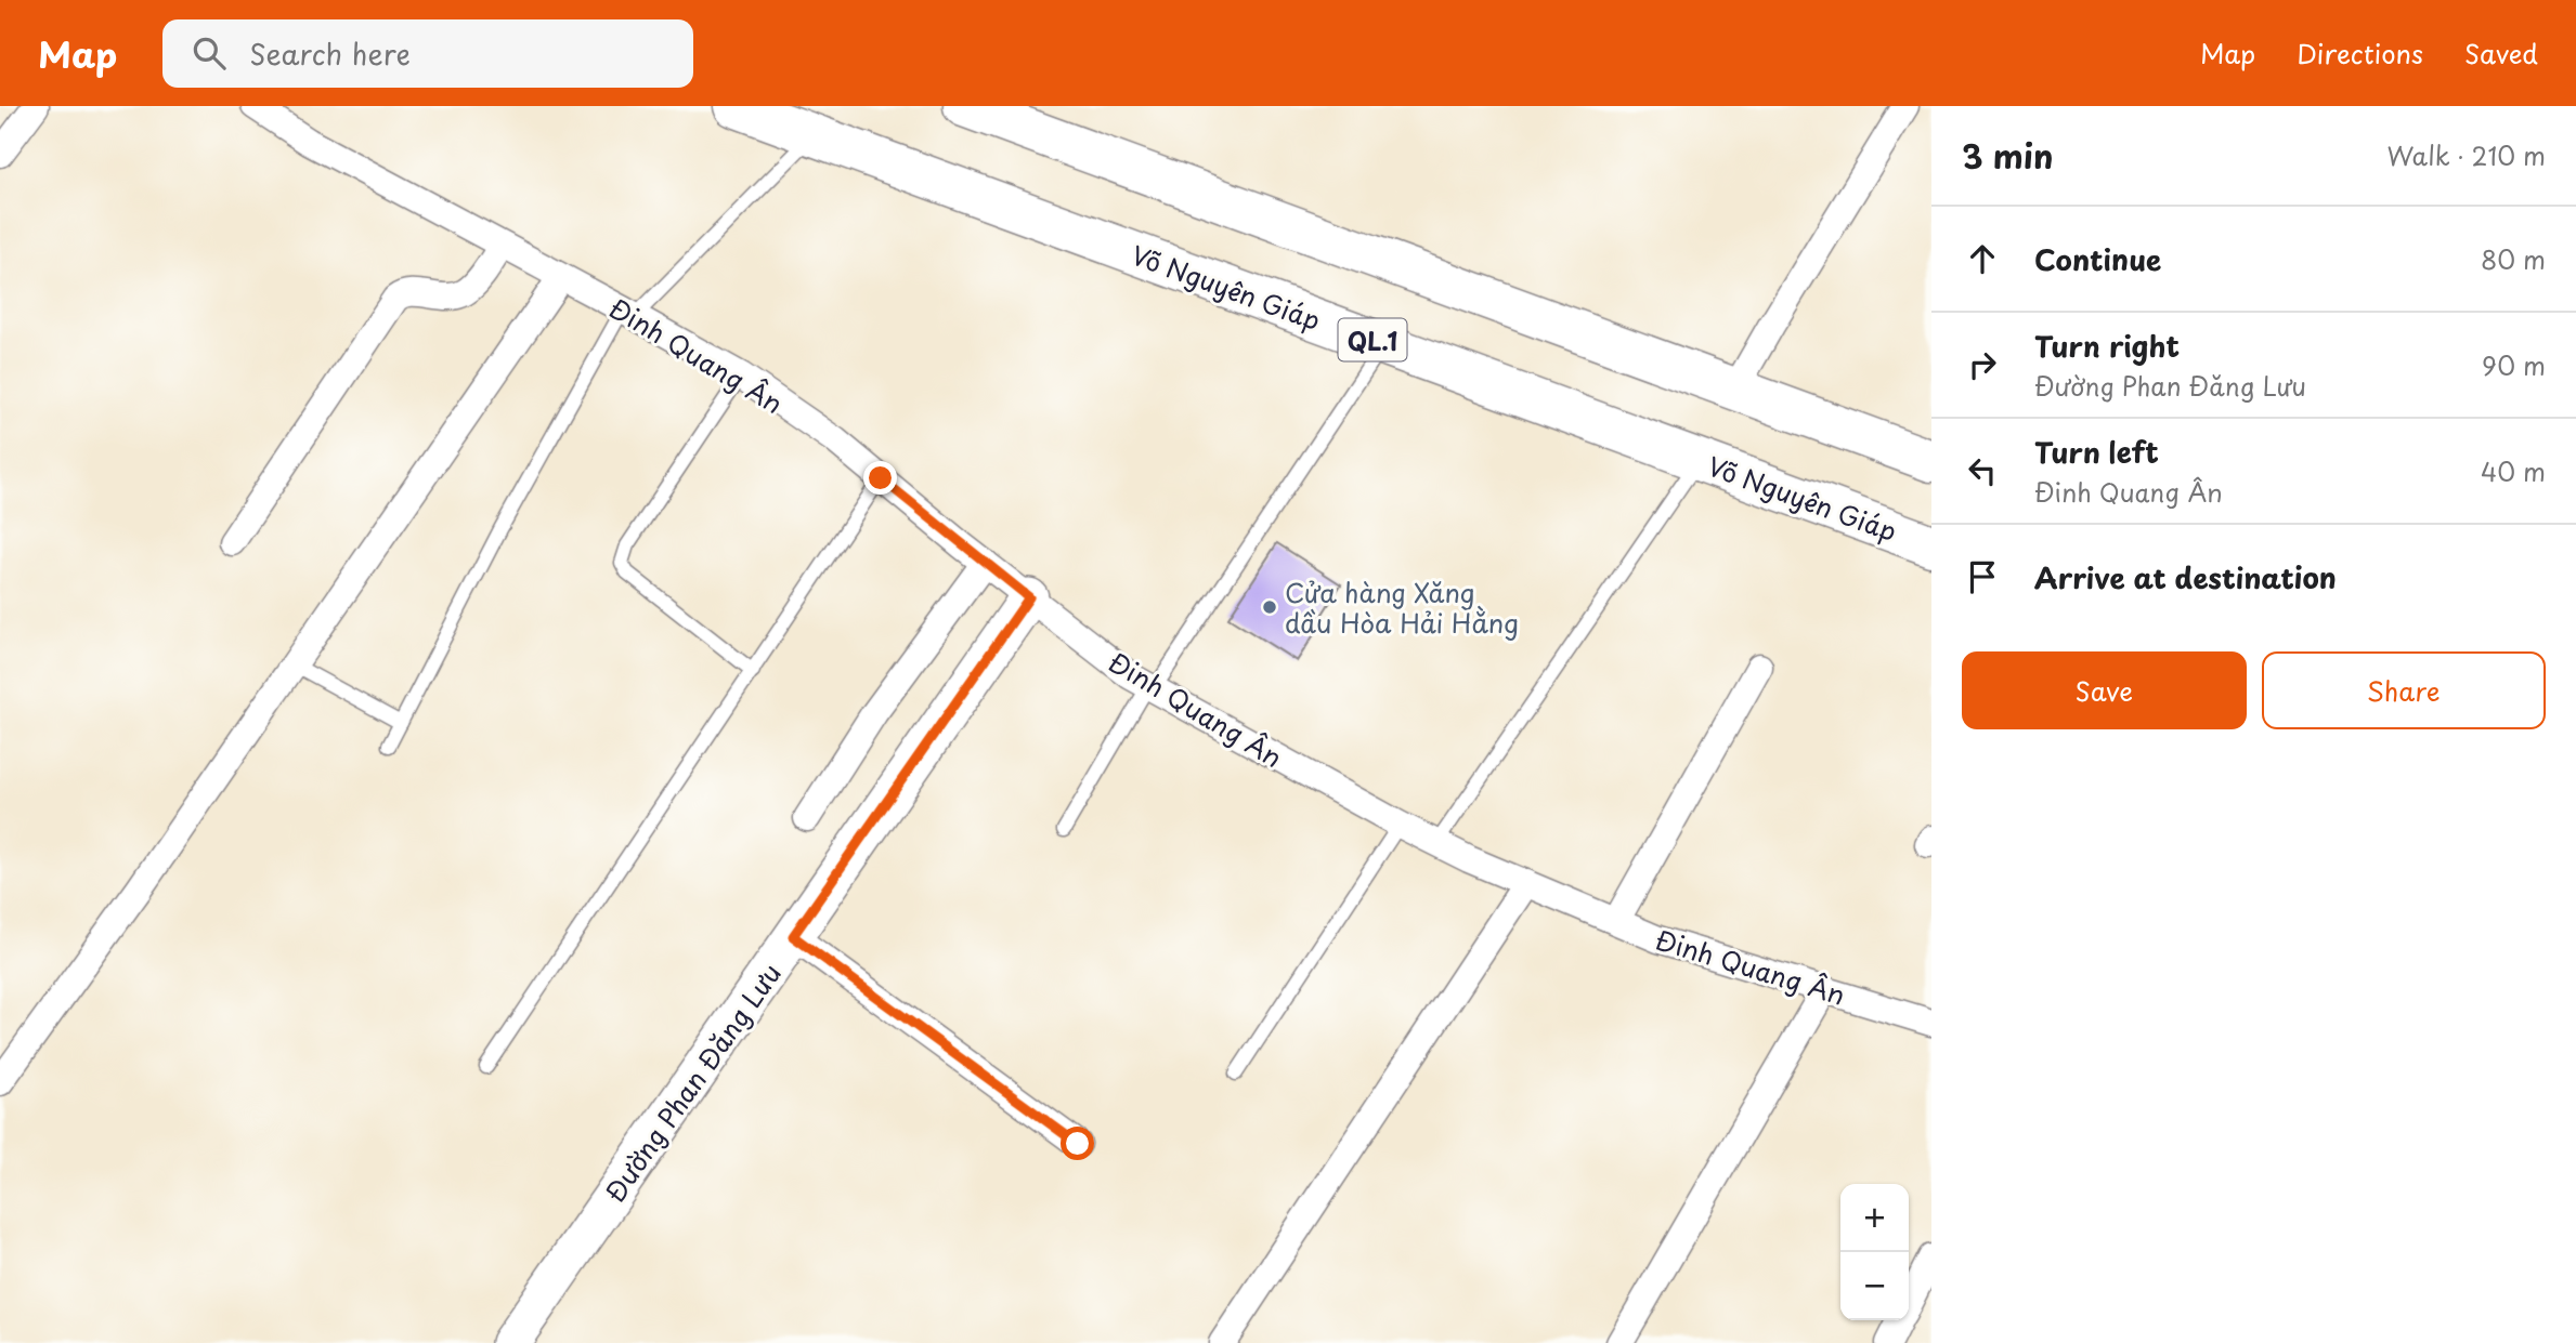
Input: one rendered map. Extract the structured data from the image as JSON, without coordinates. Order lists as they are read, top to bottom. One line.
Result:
{"streets":{"highway":["Võ Nguyên Giáp","QL.1"],"street":["Đinh Quang Ân","Đường Phan Đăng Lưu"]},"crossings":[["Đinh Quang Ân","Đường Phan Đăng Lưu"]],"places":["Cửa hàng Xăng dầu Hòa Hải Hằng"],"page":{"header":"Map","search":"Search here","nav":["Map","Directions","Saved"],"heading":["3 min","Walk · 210 m"],"list":[["Continue","80 m"],["Turn right","Đường Phan Đăng Lưu","90 m"],["Turn left","Đinh Quang Ân","40 m"],"Arrive at destination"],"buttons":["Save","Share"],"map_buttons":["+","−"]}}
